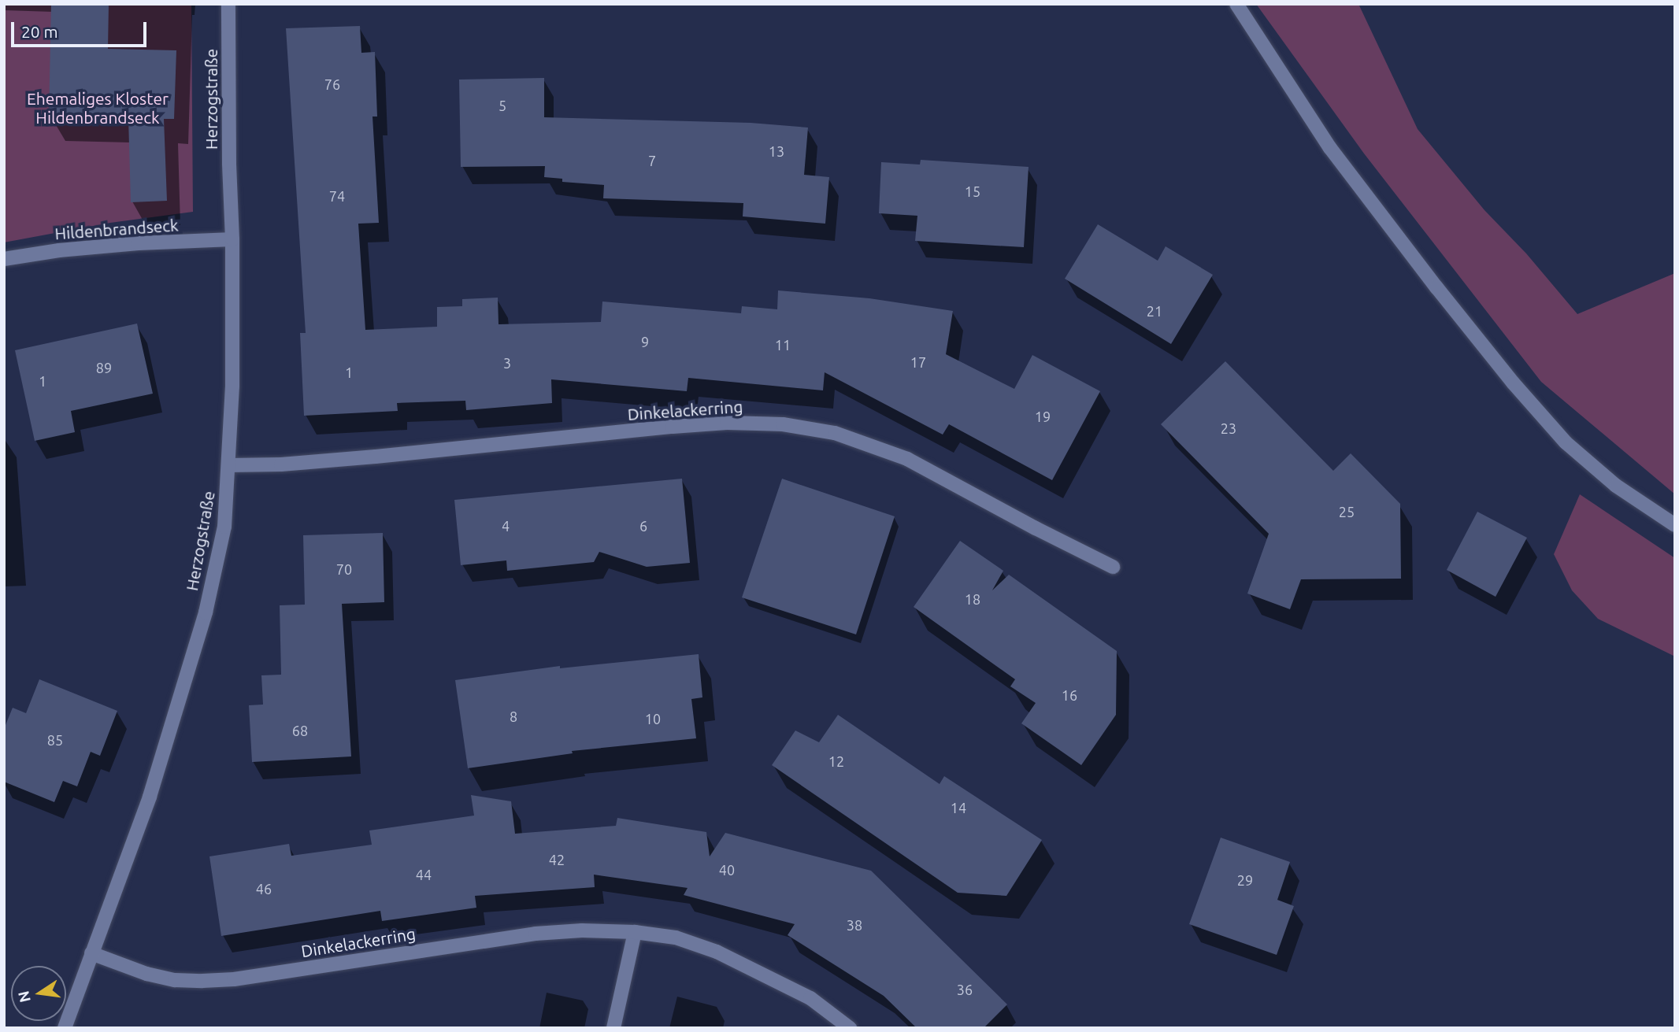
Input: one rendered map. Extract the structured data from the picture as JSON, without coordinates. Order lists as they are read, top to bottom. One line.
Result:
{"streets":{"street":["Herzogstraße","Hildenbrandseck","Dinkelackerring"]},"crossings":[["Herzogstraße","Hildenbrandseck"],["Herzogstraße","Dinkelackerring"]],"parks":["Ehemaliges Kloster Hildenbrandseck"],"house_numbers":["76","5","13","7","15","74","21","9","11","17","3","89","1","1","19","23","25","4","6","70","18","16","8","10","68","85","12","14","42","40","44","29","46","38","36"],"scale_bar":"20 m","north":"left"}
